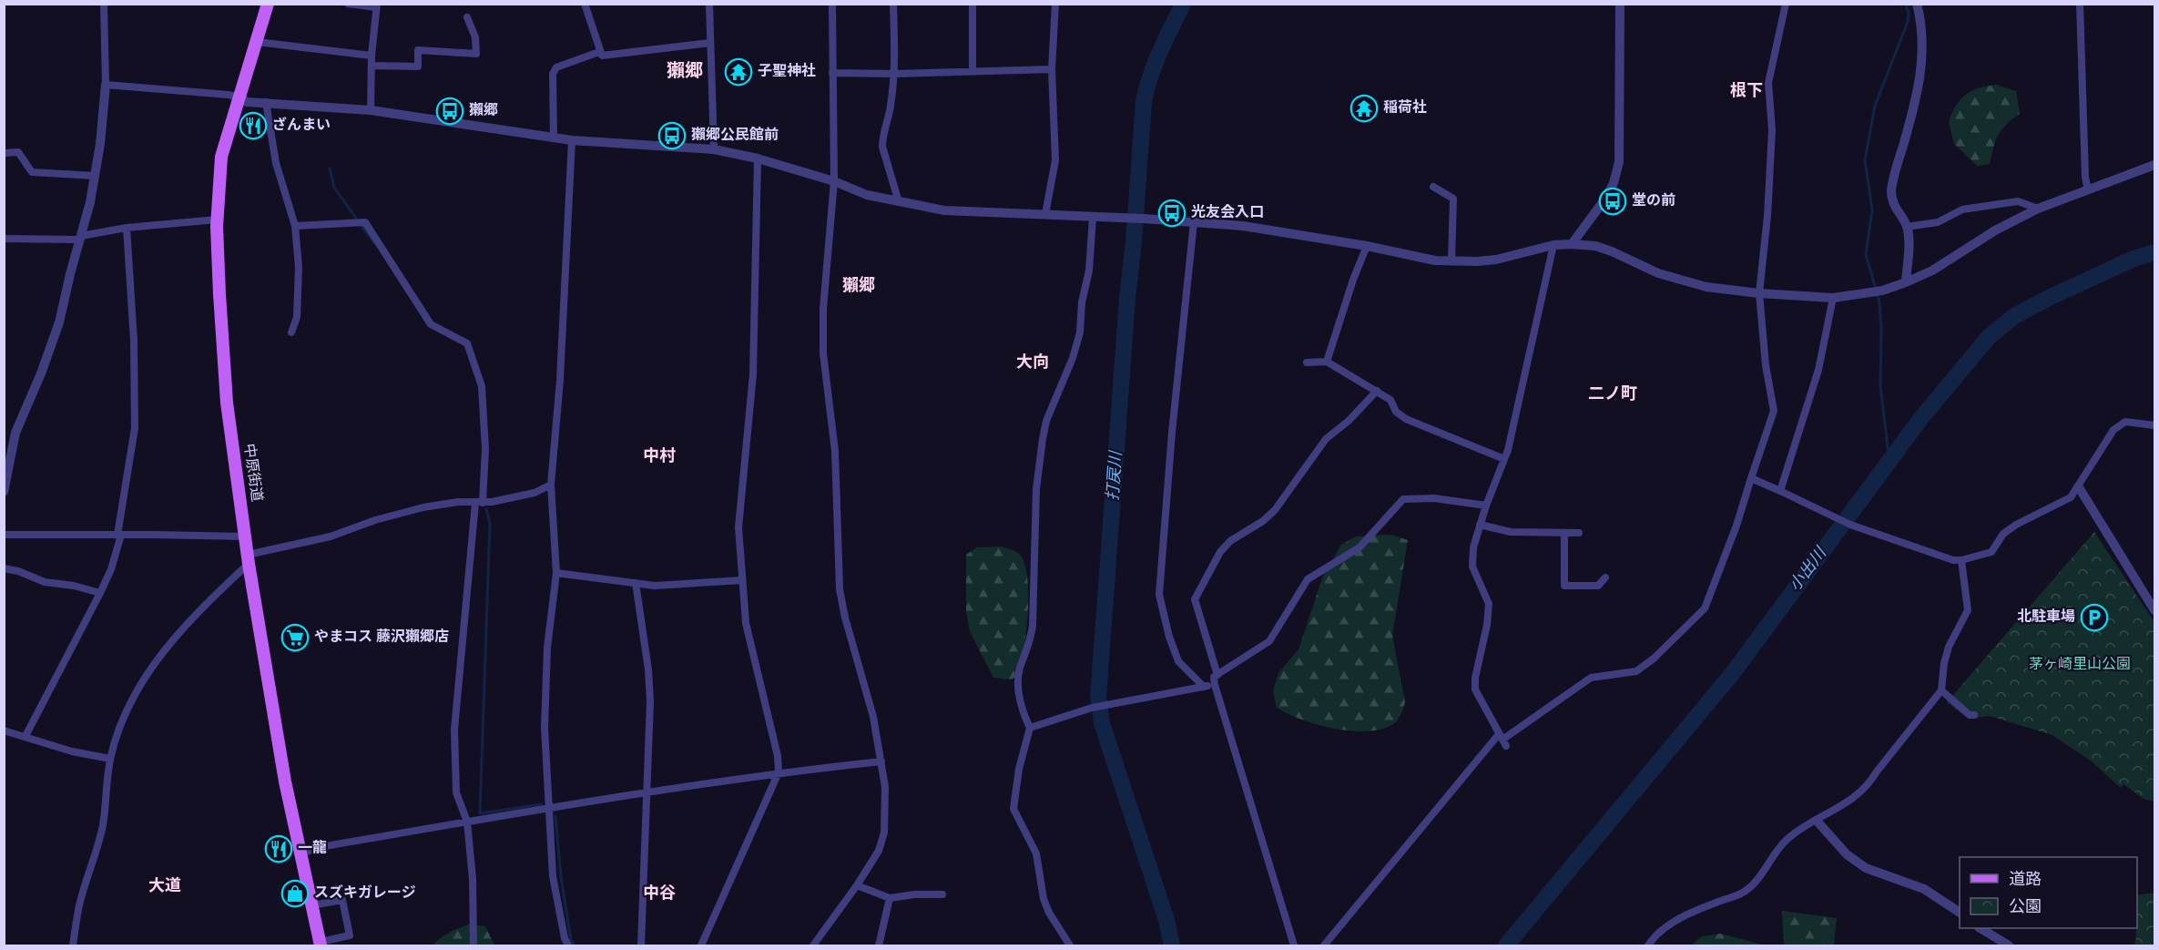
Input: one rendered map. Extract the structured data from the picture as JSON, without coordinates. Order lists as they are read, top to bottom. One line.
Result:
{"streets":{"main road":["中原街道"]},"districts":["獺郷","根下","獺郷","大向","二ノ町","中村","大道","中谷"],"water":["打戻川","小出川"],"parks":["茅ヶ崎里山公園"],"places":{"temple":["子聖神社","稲荷社"],"bus stop":["獺郷","獺郷公民館前","堂の前","光友会入口"],"restaurant":["ざんまい","一龍"],"parking":["北駐車場"],"supermarket":["やまコス 藤沢獺郷店"],"shop":["スズキガレージ"]},"legend":["道路","公園"]}
